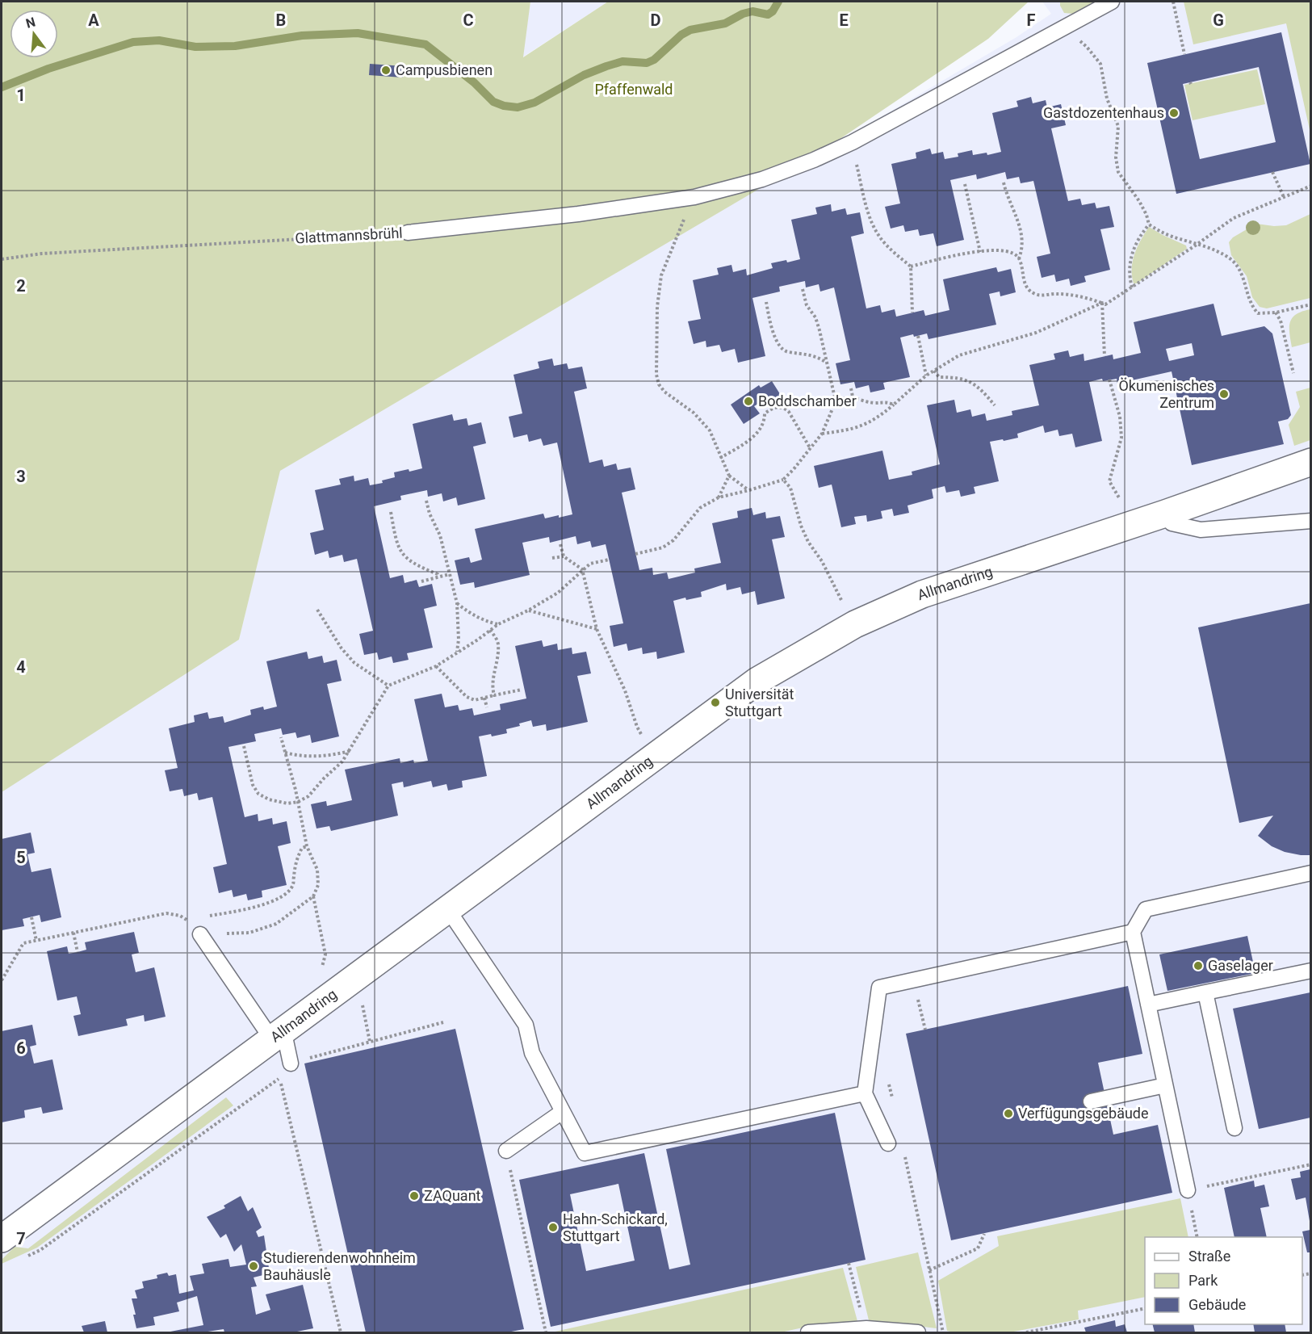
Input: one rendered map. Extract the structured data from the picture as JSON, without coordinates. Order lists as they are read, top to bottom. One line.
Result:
{"streets":{"street":["Allmandring"],"lane":["Glattmannsbrühl"]},"parks":["Pfaffenwald"],"places":["Campusbienen","Gastdozentenhaus","Ökumenisches Zentrum","Boddschamber","Universität Stuttgart","Gaselager","Verfügungsgebäude","ZAQuant","Hahn-Schickard, Stuttgart","Studierendenwohnheim Bauhäusle"],"legend":["Straße","Park","Gebäude"],"north":"top","grid":{"columns":["A","B","C","D","E","F","G"],"rows":["1","2","3","4","5","6","7"]}}
